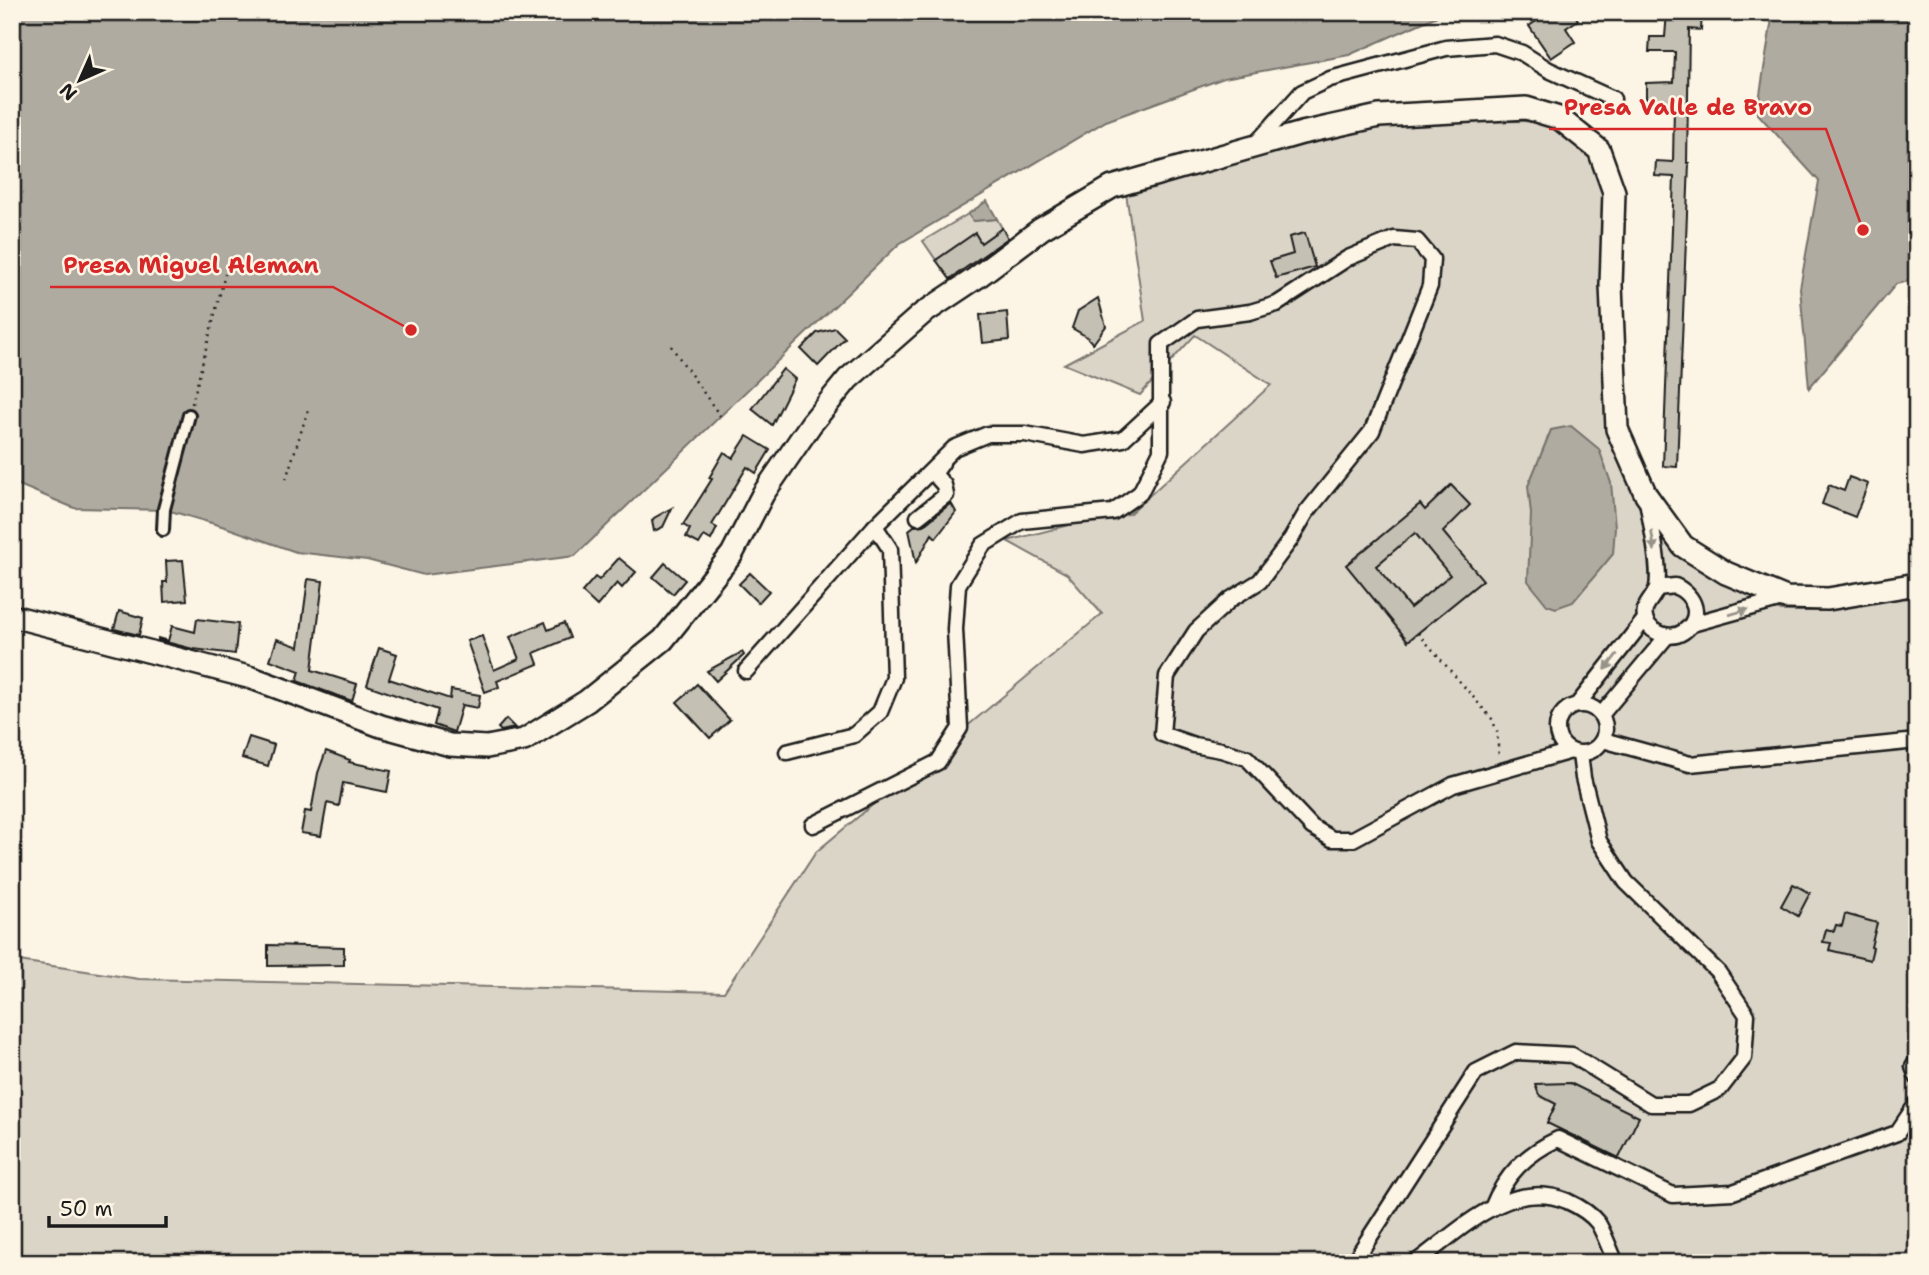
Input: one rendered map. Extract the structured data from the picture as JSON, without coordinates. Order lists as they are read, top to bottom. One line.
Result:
{"places":["Presa Valle de Bravo","Presa Miguel Aleman"],"scale_bar":"50 m","north":"bottom left"}
